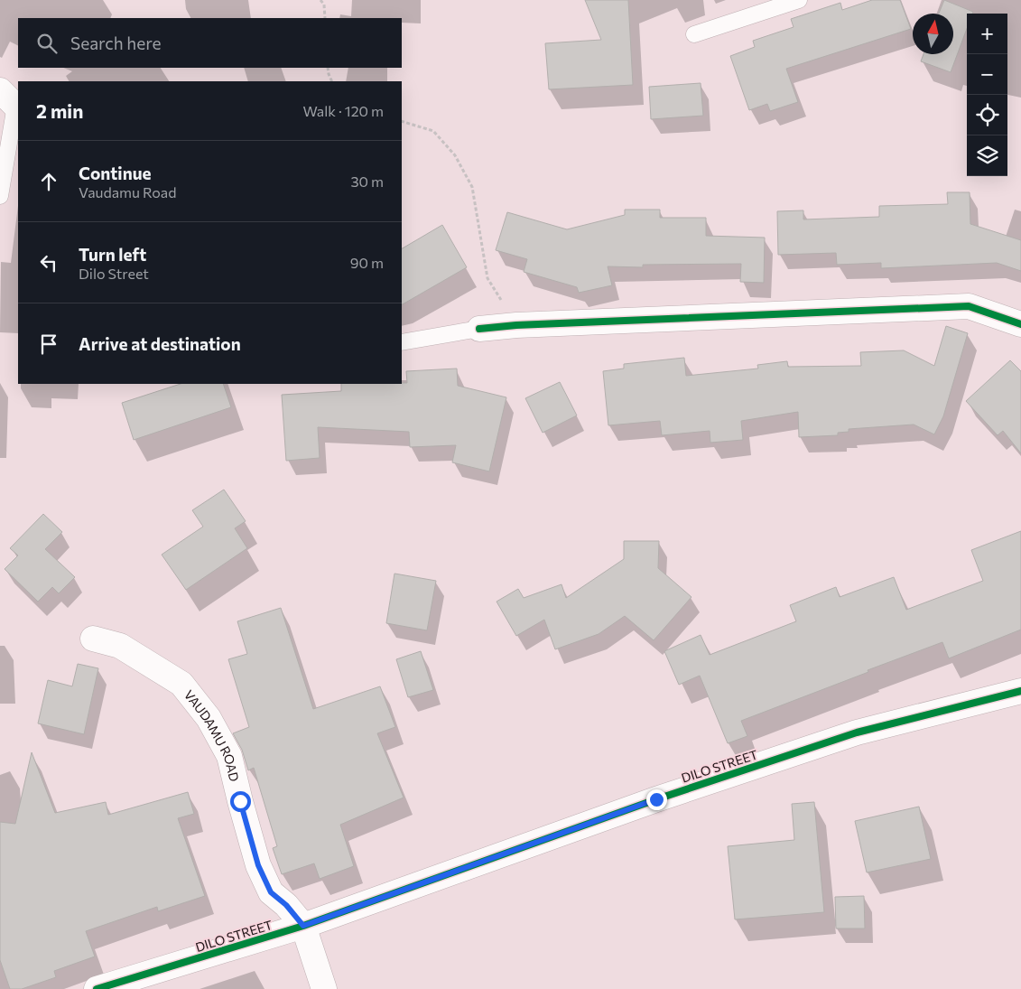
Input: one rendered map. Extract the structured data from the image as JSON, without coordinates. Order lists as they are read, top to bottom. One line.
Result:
{"streets":{"street":["VAUDAMU ROAD","DILO STREET"]},"crossings":[["VAUDAMU ROAD","DILO STREET"]],"north":"top","page":{"map_buttons":["+","−"],"search":"Search here","heading":["2 min","Walk · 120 m"],"list":[["Continue","Vaudamu Road","30 m"],["Turn left","Dilo Street","90 m"],"Arrive at destination"]}}
